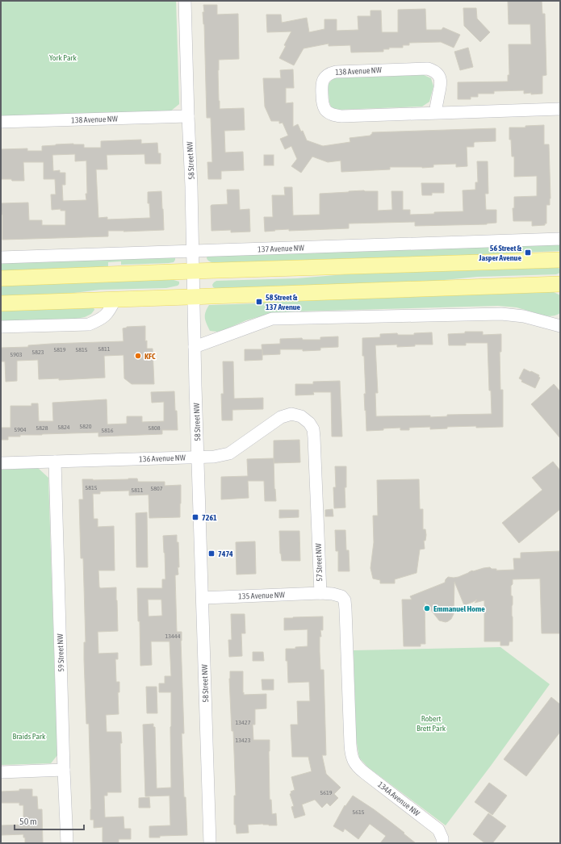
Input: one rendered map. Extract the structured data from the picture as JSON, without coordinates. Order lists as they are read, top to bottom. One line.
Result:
{"streets":{"street":["138 Avenue NW","58 Street NW","137 Avenue NW","136 Avenue NW","57 Street NW","135 Avenue NW","59 Street NW","134A Avenue NW"]},"crossings":[["138 Avenue NW","58 Street NW"],["58 Street NW","137 Avenue NW"],["58 Street NW","136 Avenue NW"],["58 Street NW","135 Avenue NW"],["136 Avenue NW","57 Street NW"],["136 Avenue NW","59 Street NW"],["57 Street NW","135 Avenue NW"],["57 Street NW","134A Avenue NW"]],"parks":["York Park","Robert Brett Park","Braids Park"],"places":{"transit":["56 Street & Jasper Avenue","58 Street & 137 Avenue","7261","7474"],"other":["KFC","Emmanuel Home"]},"house_numbers":["5811","5819","5815","5823","5903","5820","5824","5828","5808","5904","5816","5815","5807","5811","13444","13427","13423","5619","5615"],"scale_bar":"50 m"}
